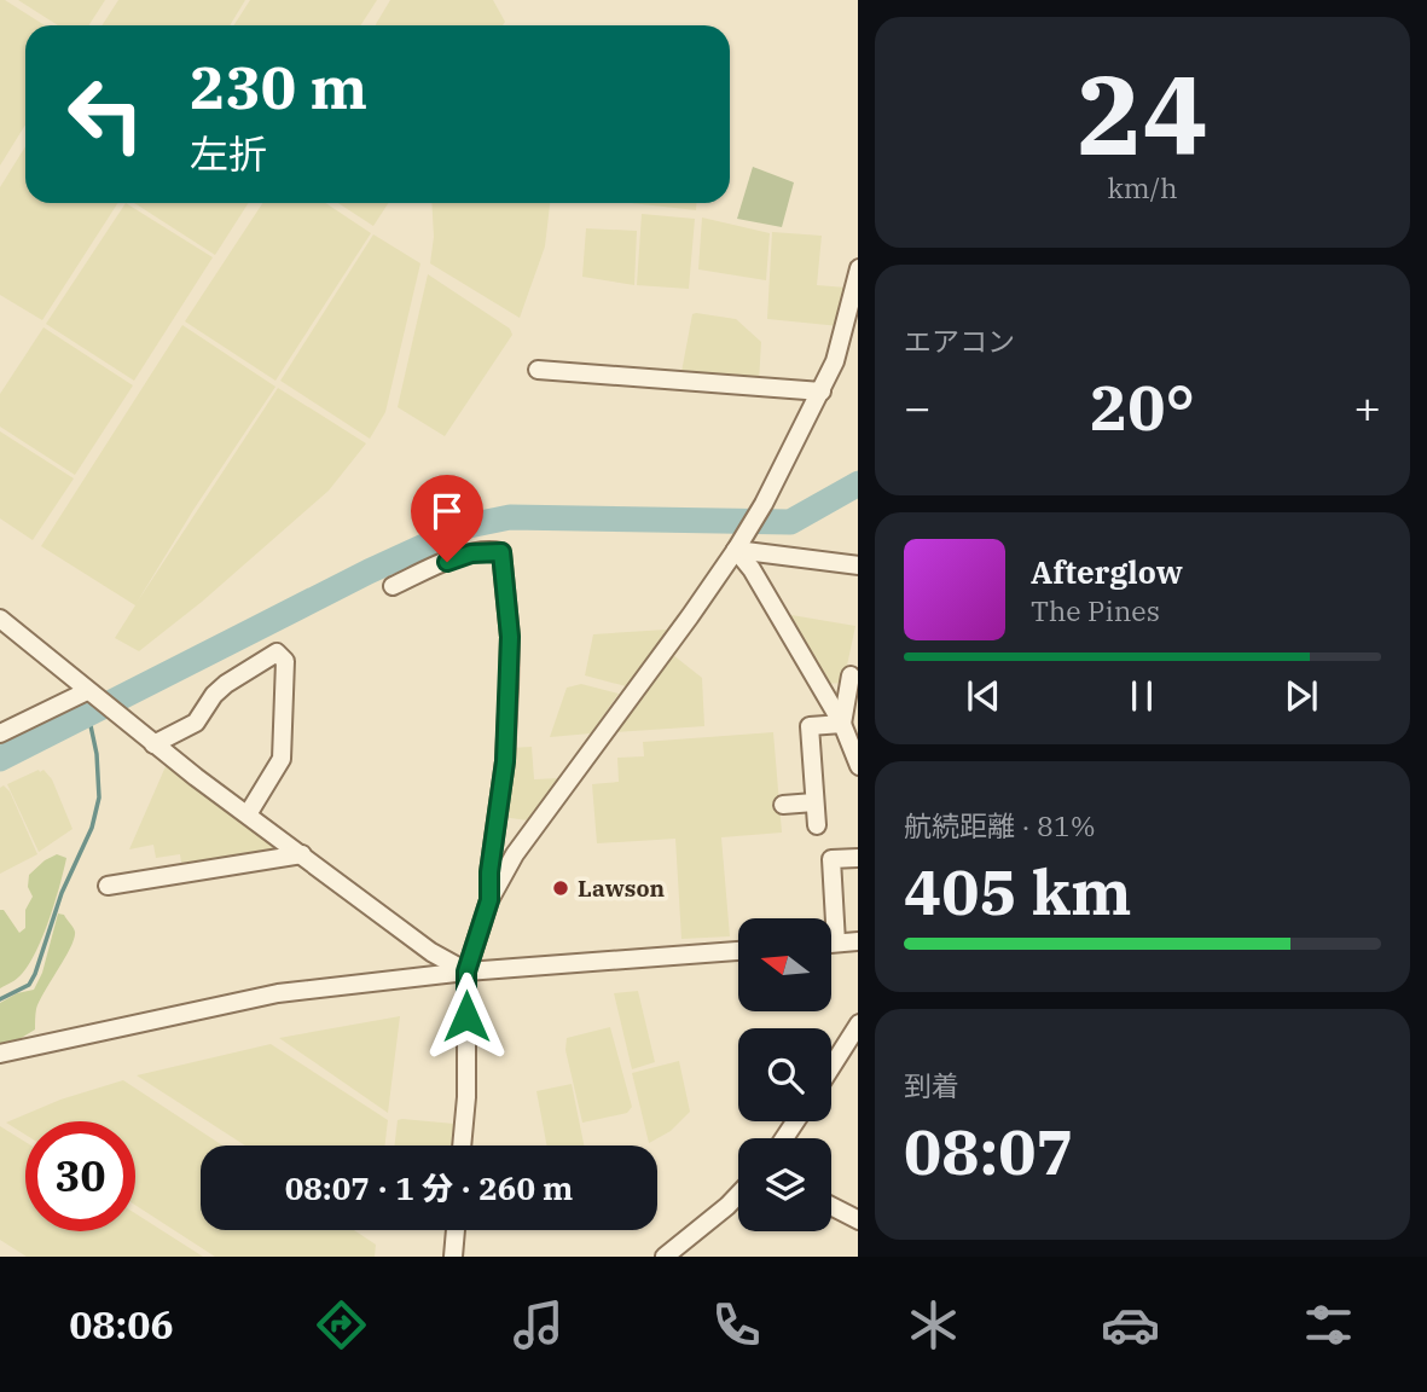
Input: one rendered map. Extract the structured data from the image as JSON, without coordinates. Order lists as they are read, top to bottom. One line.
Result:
{"places":["Lawson"],"north":"left","page":{"tile":[["24","km/h"],"エアコン",["航続距離 · 81%","405 km"],["到着","08:07"]],"turn":["230 m","左折"],"heat":["−","20°","+"],"song":["Afterglow","The Pines"],"limit":"30","trip":"08:07 · 1 分 · 260 m","tabs":"08:06"}}
